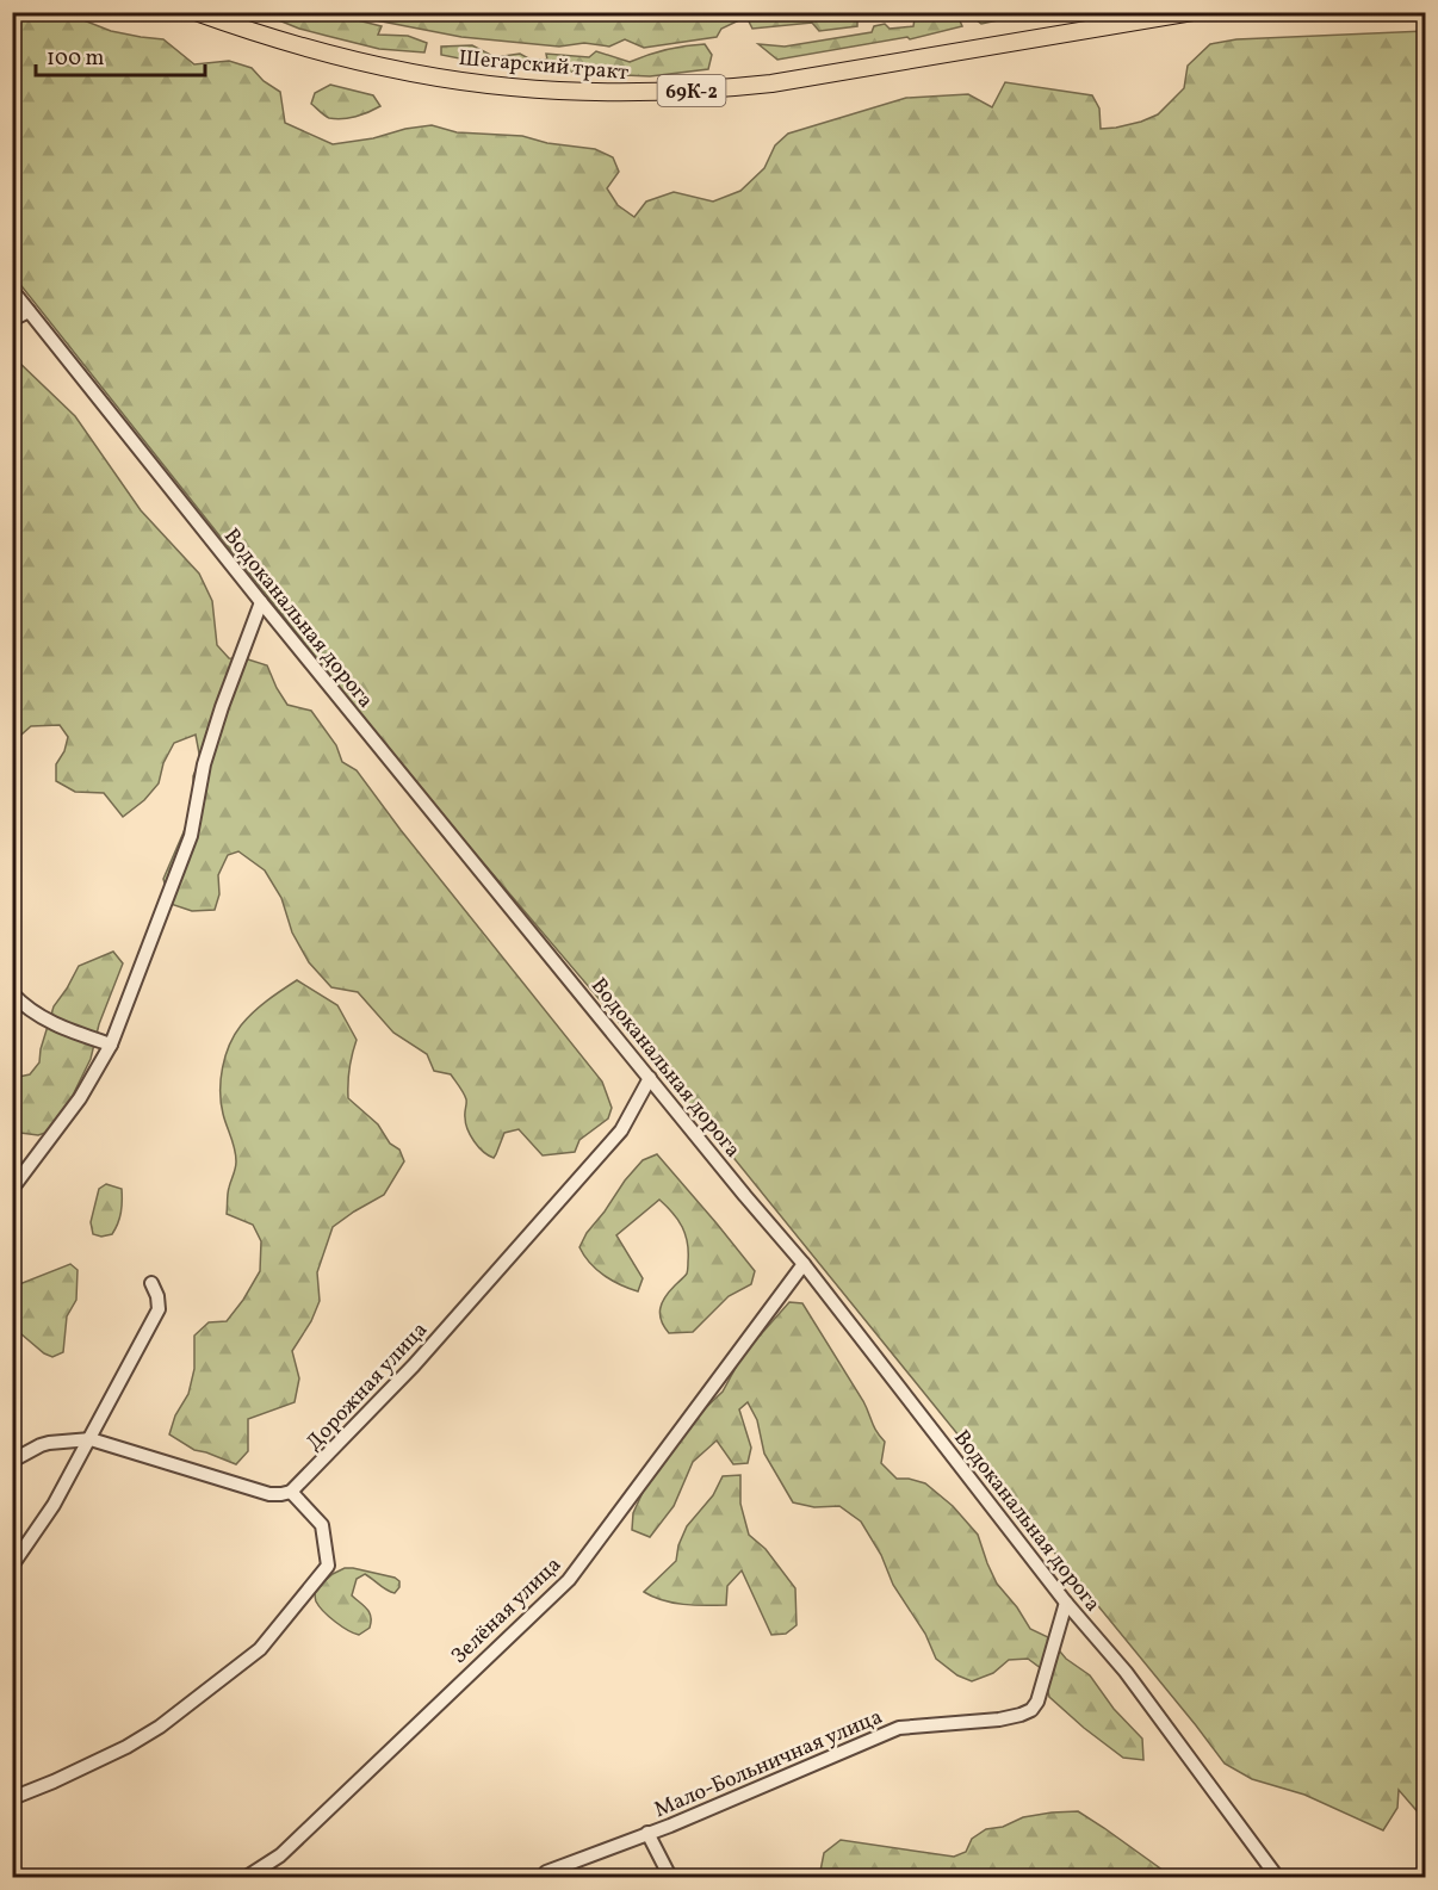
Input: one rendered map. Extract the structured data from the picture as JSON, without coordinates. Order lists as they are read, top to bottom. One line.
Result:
{"streets":{"main road":["Шегарский тракт","69К-2"],"street":["Водоканальная дорога","Дорожная улица","Зелёная улица","Мало-Больничная улица"]},"crossings":[["Водоканальная дорога","Дорожная улица"],["Водоканальная дорога","Зелёная улица"],["Водоканальная дорога","Мало-Больничная улица"]],"scale_bar":"100 m"}
